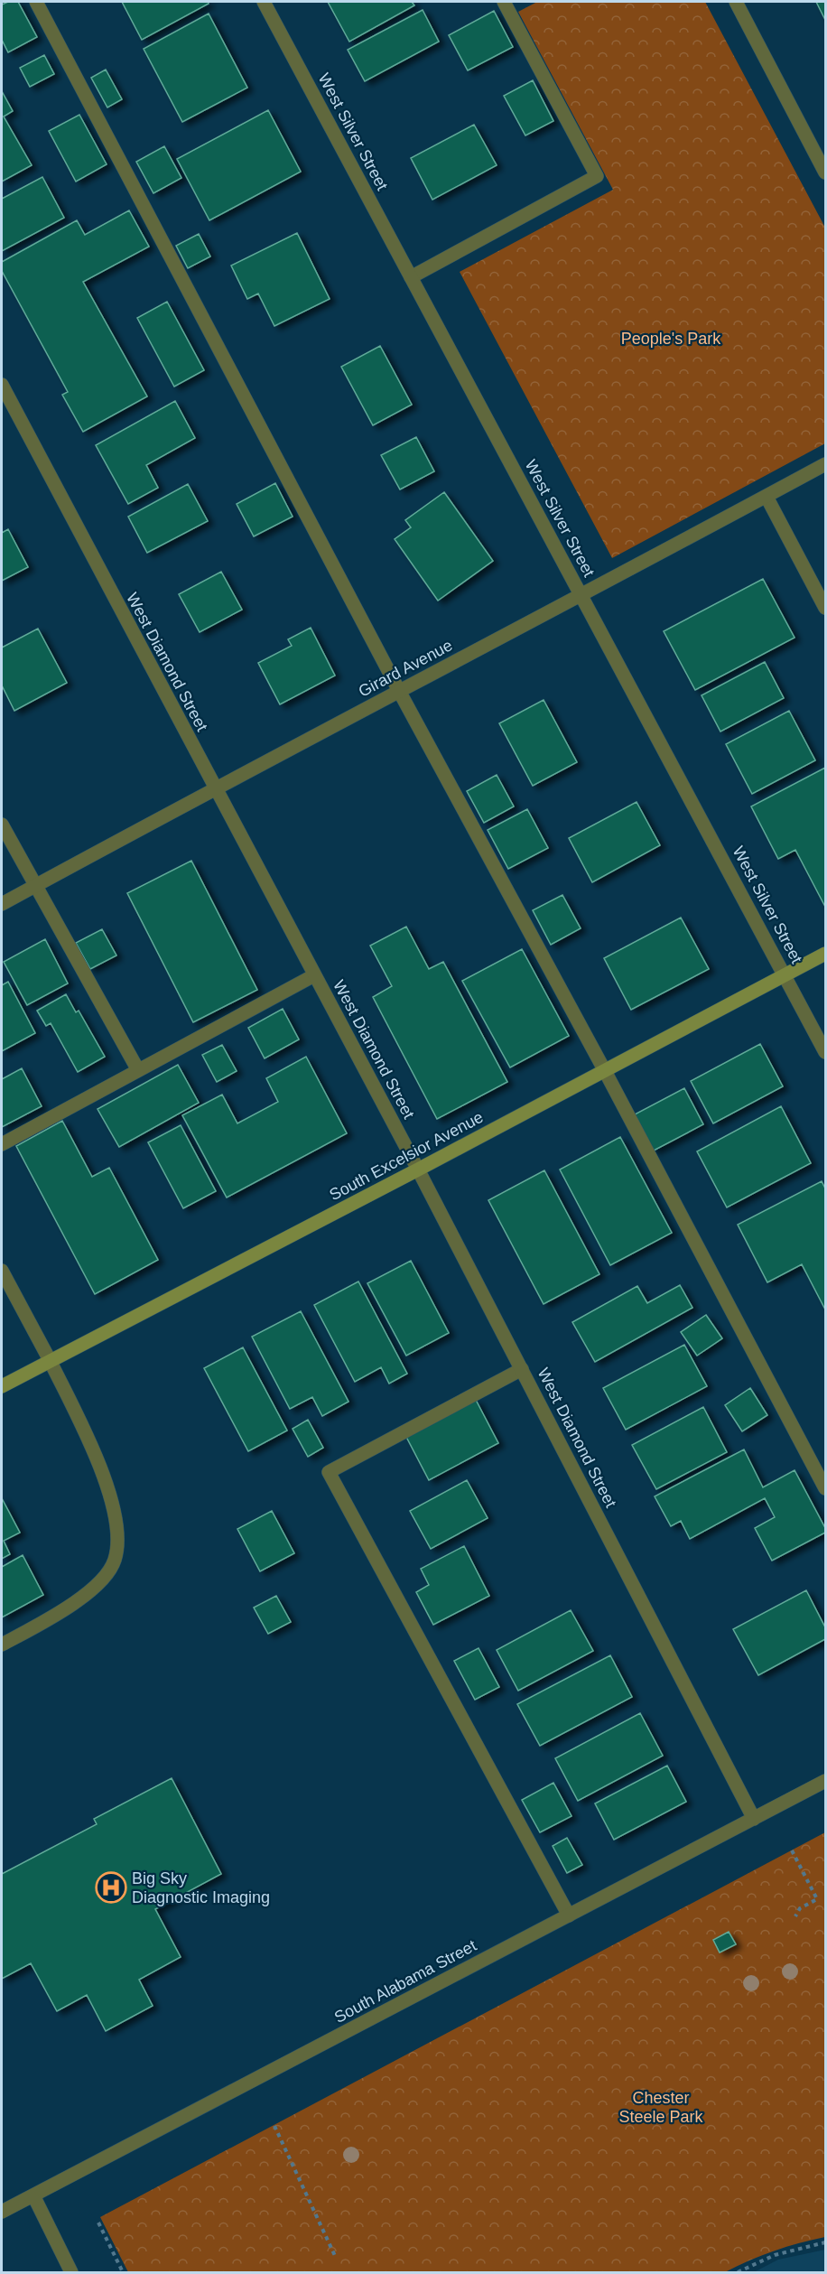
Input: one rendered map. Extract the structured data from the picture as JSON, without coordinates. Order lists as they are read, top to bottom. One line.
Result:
{"streets":{"main road":["South Excelsior Avenue"],"street":["West Silver Street","West Diamond Street","Girard Avenue","South Alabama Street"]},"crossings":[["West Silver Street","Girard Avenue"],["West Silver Street","South Excelsior Avenue"],["West Diamond Street","Girard Avenue"],["West Diamond Street","South Excelsior Avenue"],["West Diamond Street","South Alabama Street"]],"parks":["People's Park","Chester Steele Park"],"places":{"hospital":["Big Sky Diagnostic Imaging"]}}
